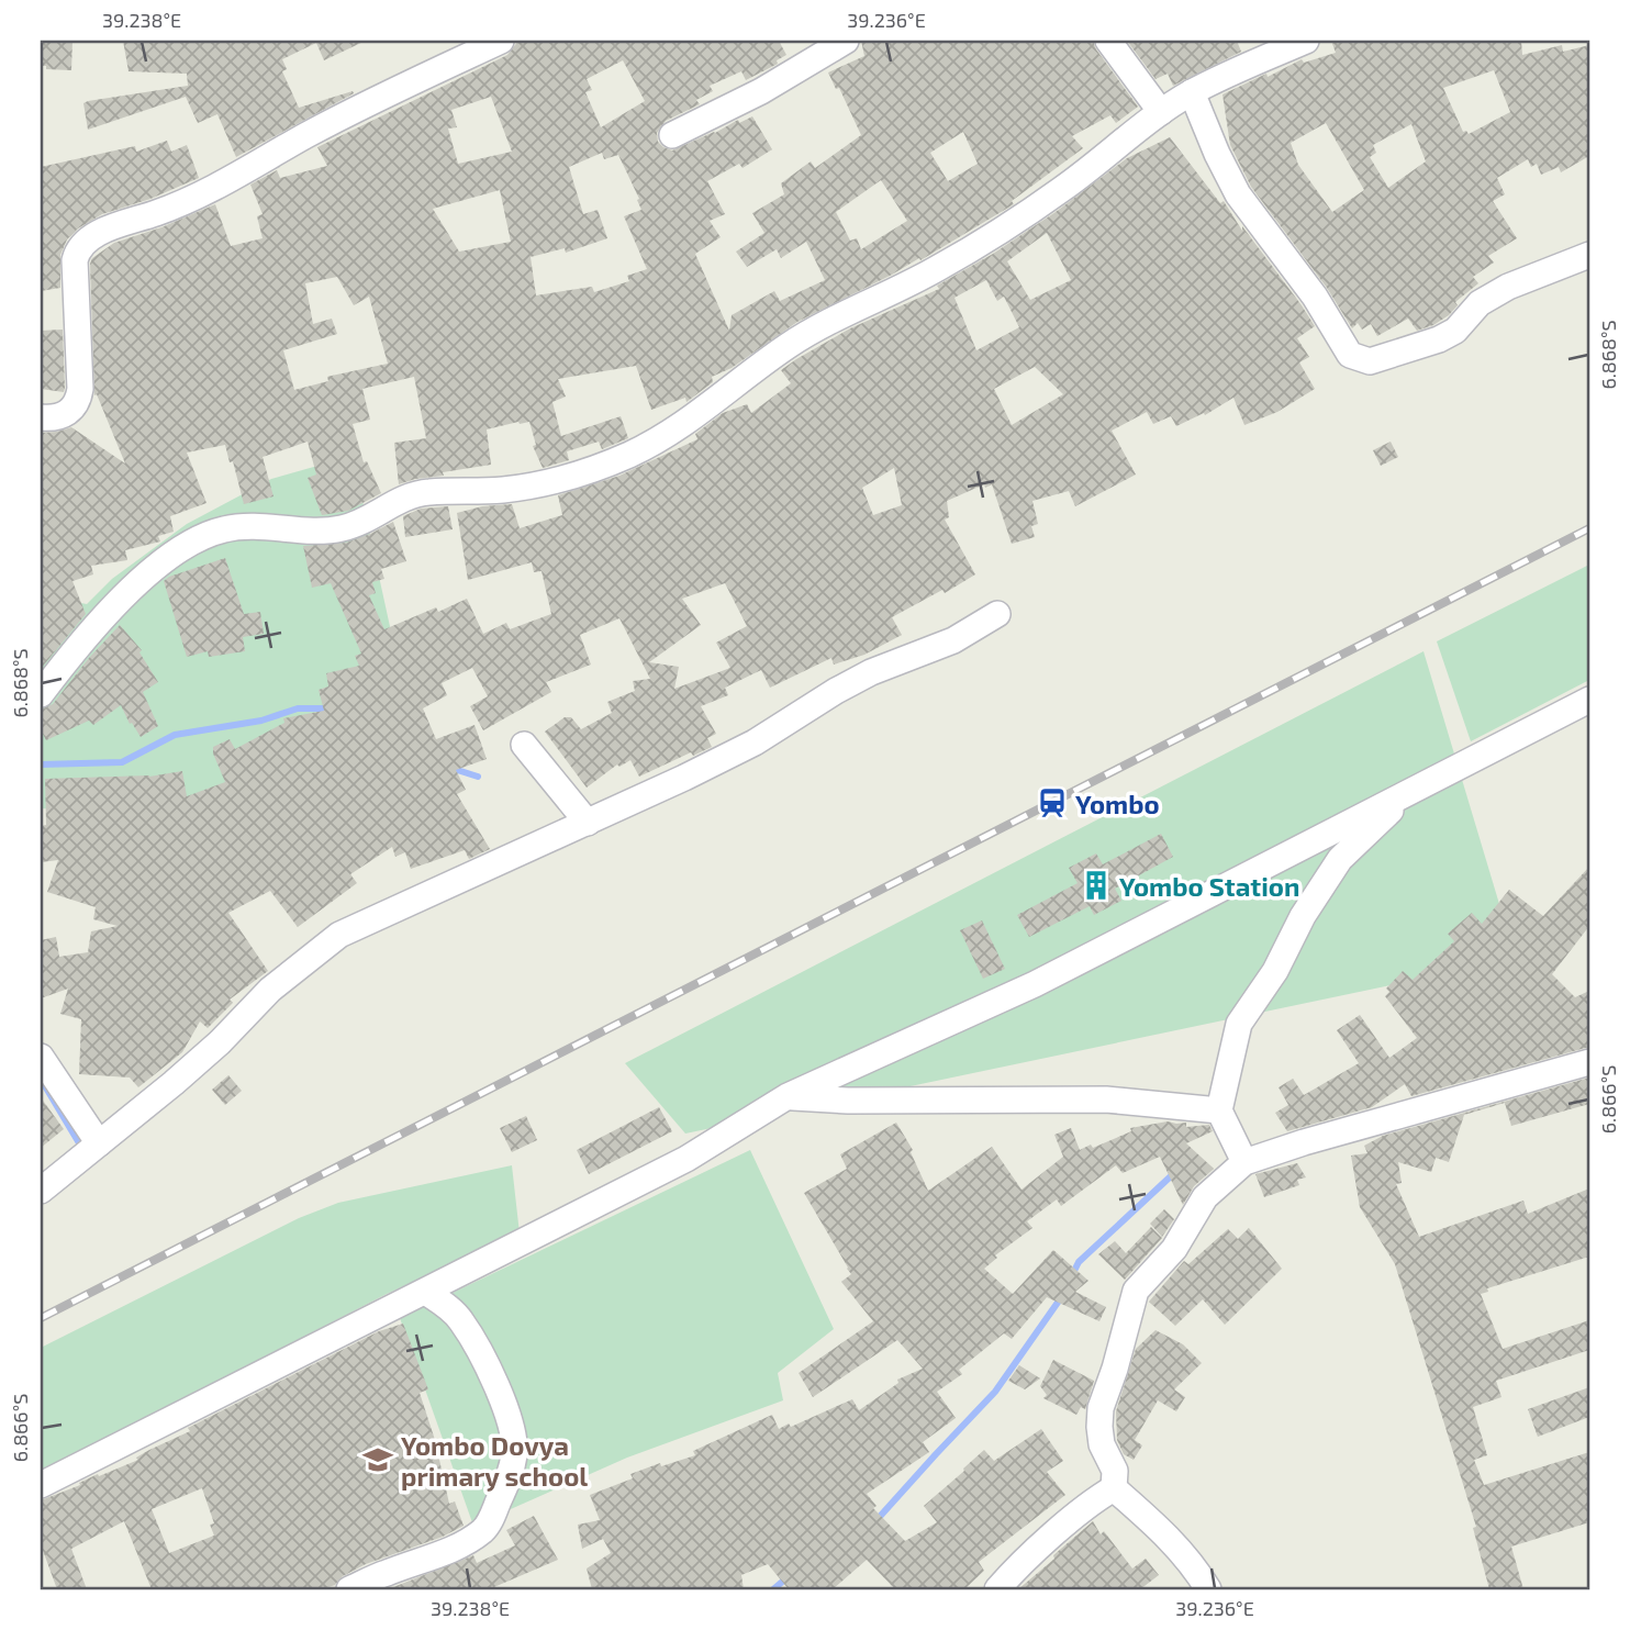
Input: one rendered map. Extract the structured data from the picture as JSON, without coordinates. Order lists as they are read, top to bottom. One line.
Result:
{"places":{"station":["Yombo"],"building":["Yombo Station"],"school or university":["Yombo Dovya primary school"]},"coordinates":["39.238°E","39.236°E","6.868°S","6.866°S"]}
